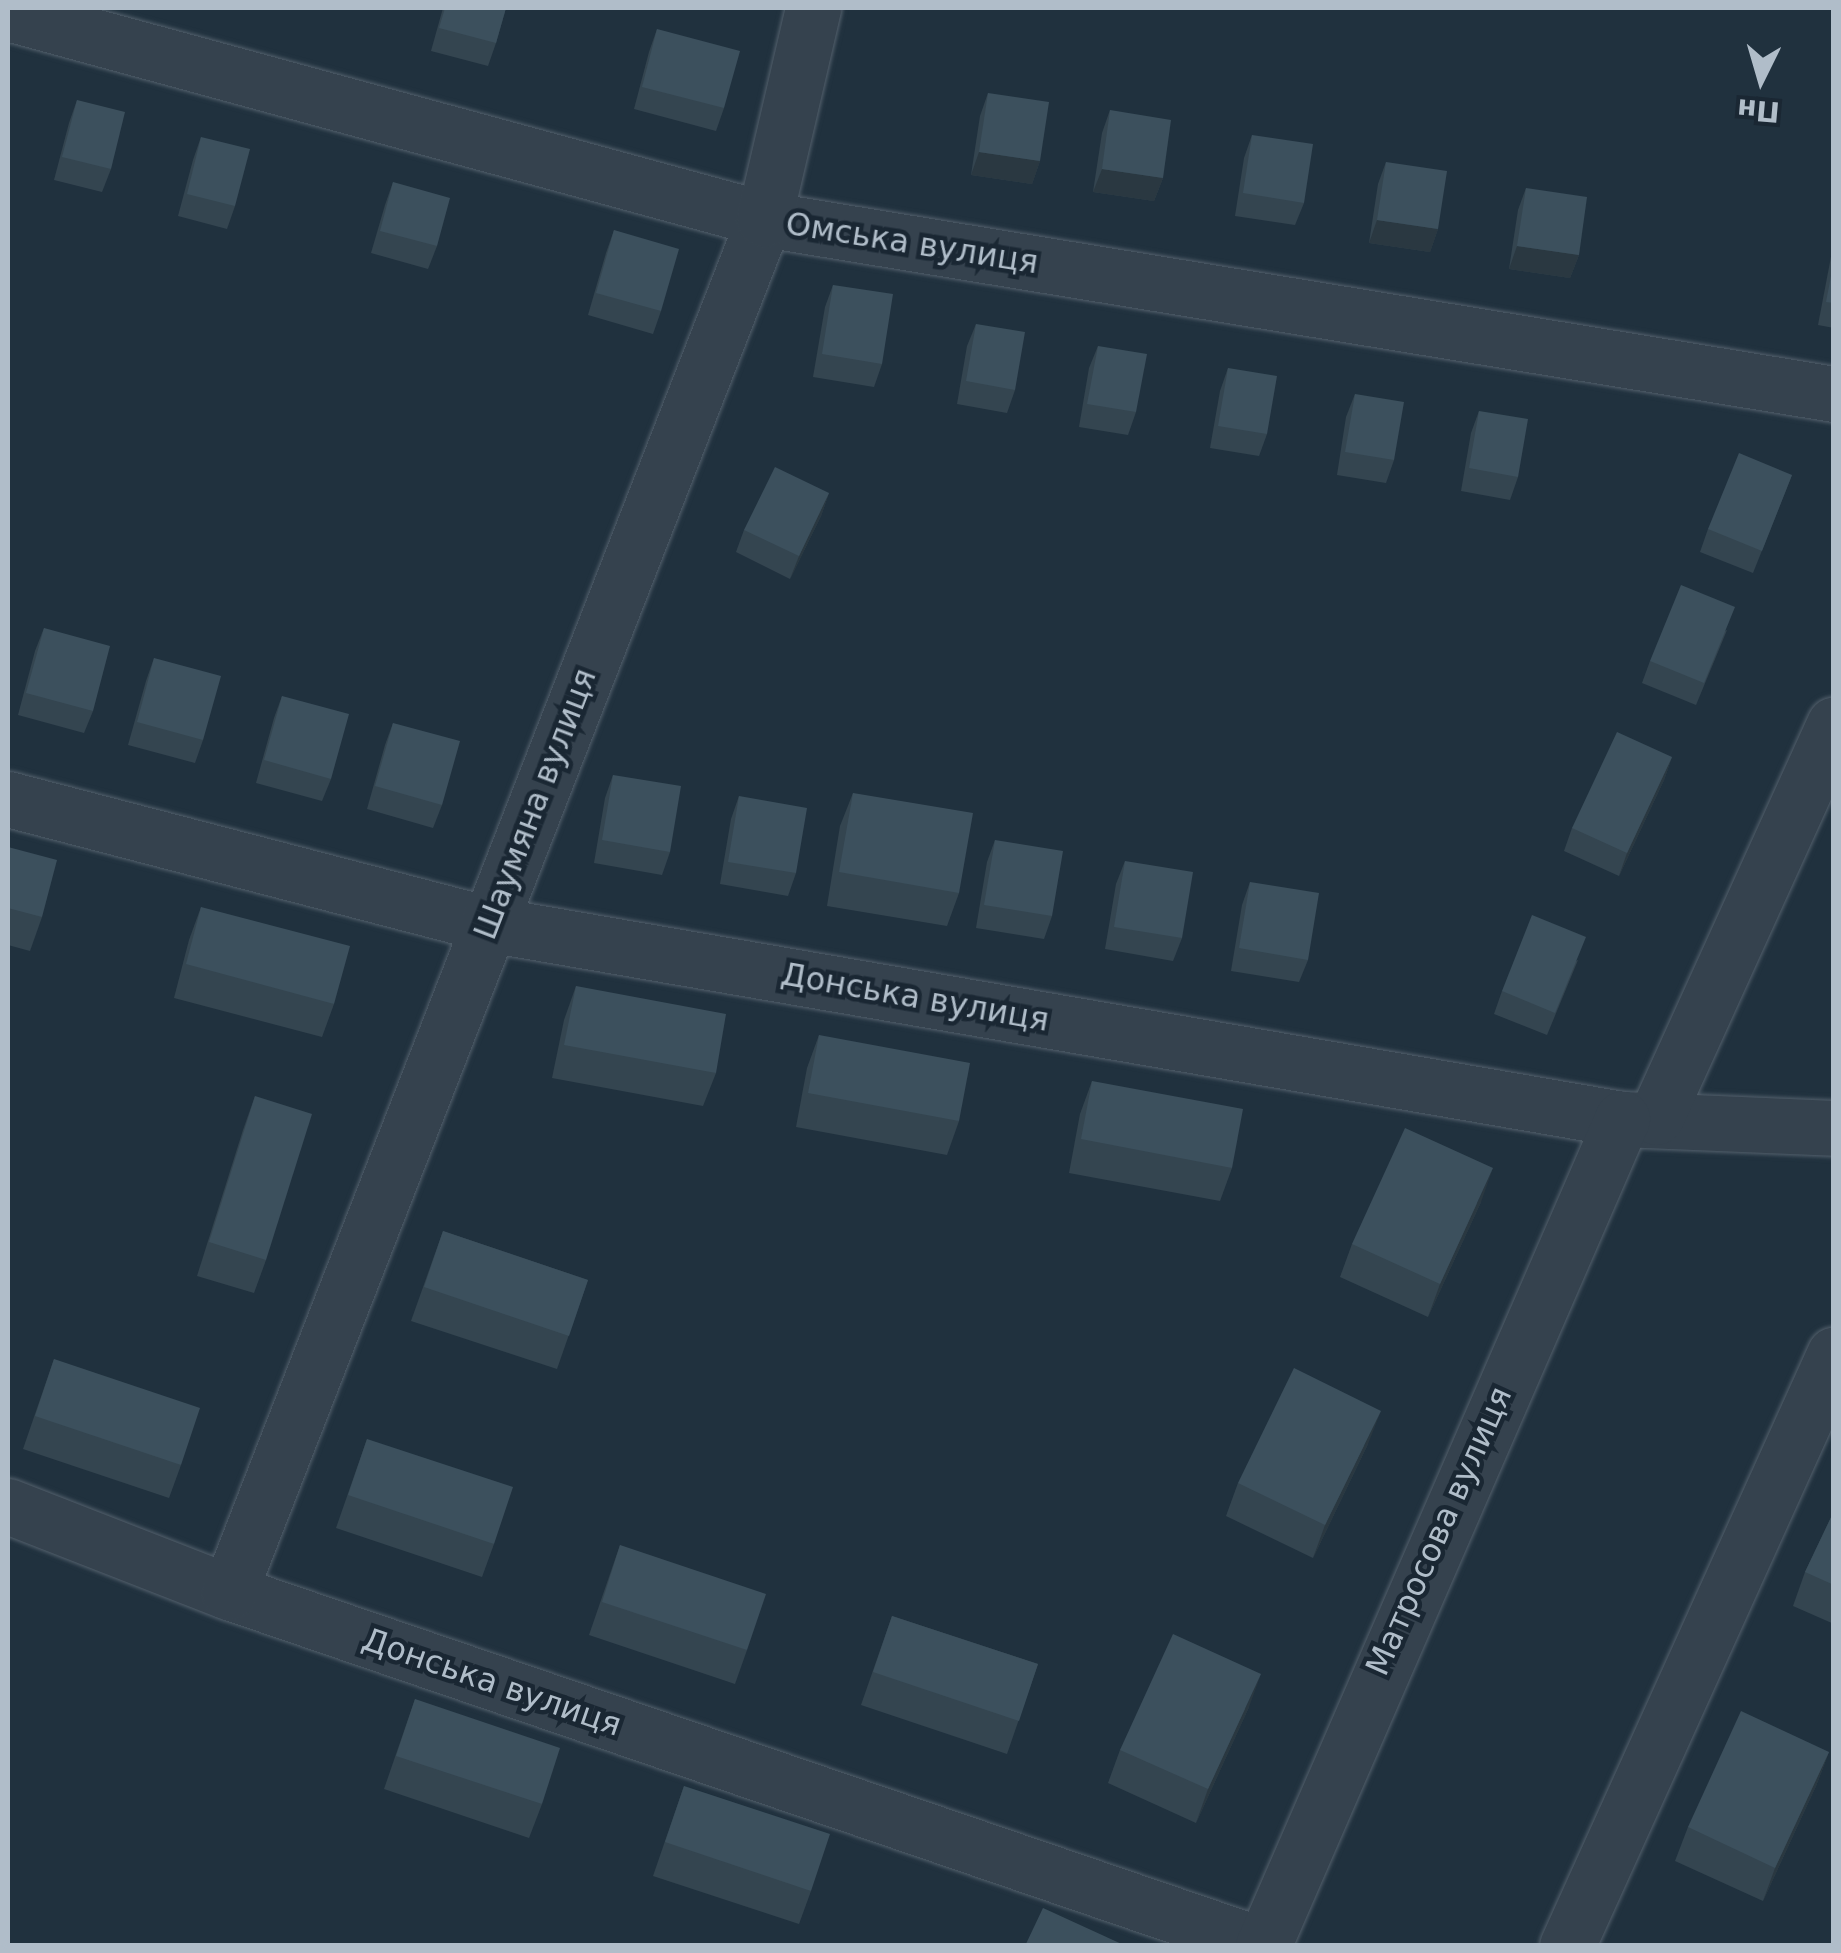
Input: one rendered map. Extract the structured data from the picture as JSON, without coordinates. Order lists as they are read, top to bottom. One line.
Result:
{"streets":{"street":["Омська вулиця","Шаумяна вулиця","Донська вулиця","Матросова вулиця"]},"crossings":[["Омська вулиця","Шаумяна вулиця"],["Шаумяна вулиця","Донська вулиця"],["Донська вулиця","Матросова вулиця"]],"north":"bottom"}
